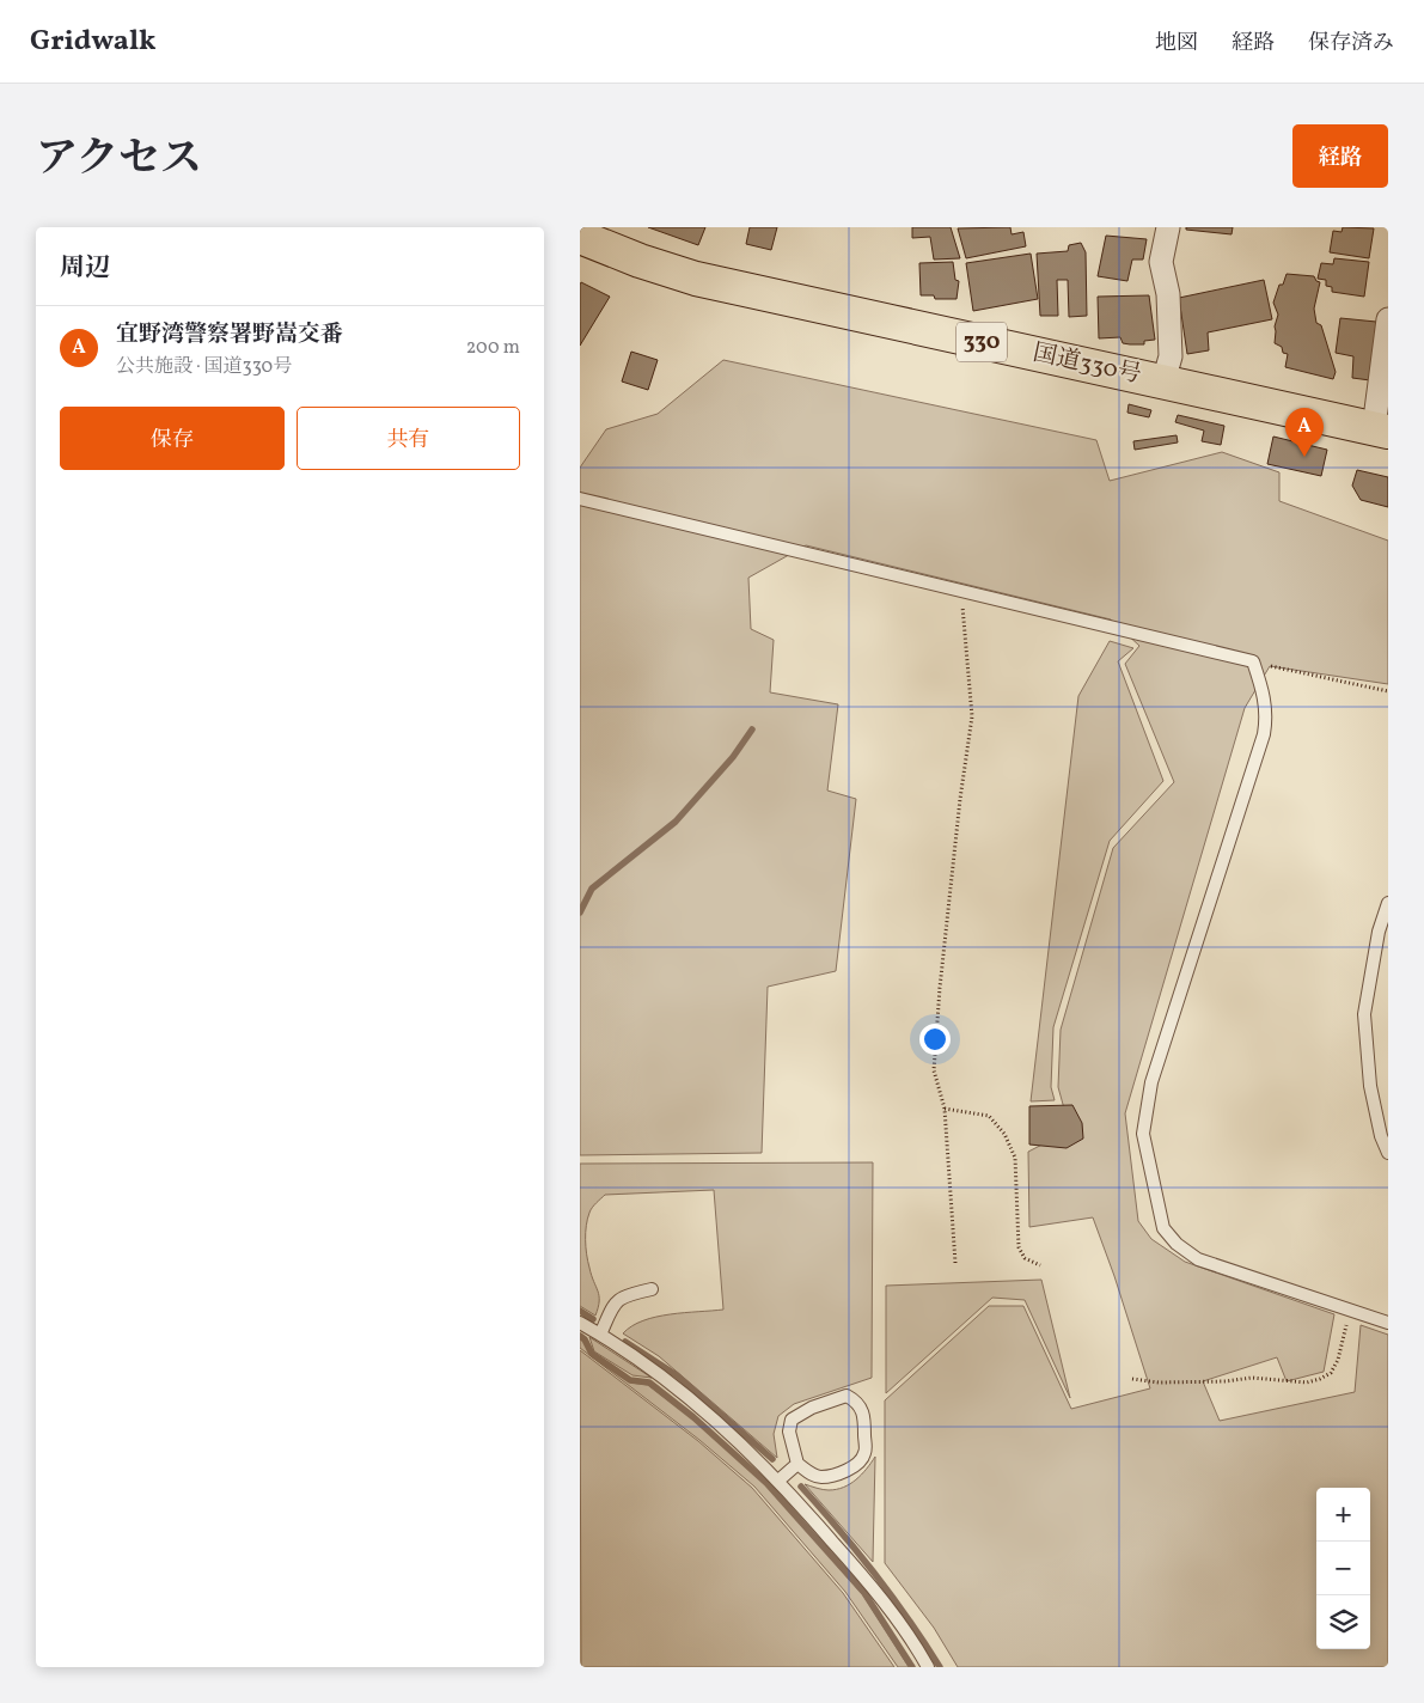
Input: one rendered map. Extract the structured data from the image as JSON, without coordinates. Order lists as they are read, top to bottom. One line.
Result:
{"streets":{"highway":["330","国道330号"]},"page":{"header":"Gridwalk","nav":["地図","経路","保存済み"],"title":"アクセス","buttons":["経路",["保存","共有"]],"heading":"周辺","list":[{"mark":"A","name":"宜野湾警察署野嵩交番","note":"公共施設 · 国道330号","value":"200 m"}],"pins":"A","map_buttons":["+","−"]}}
